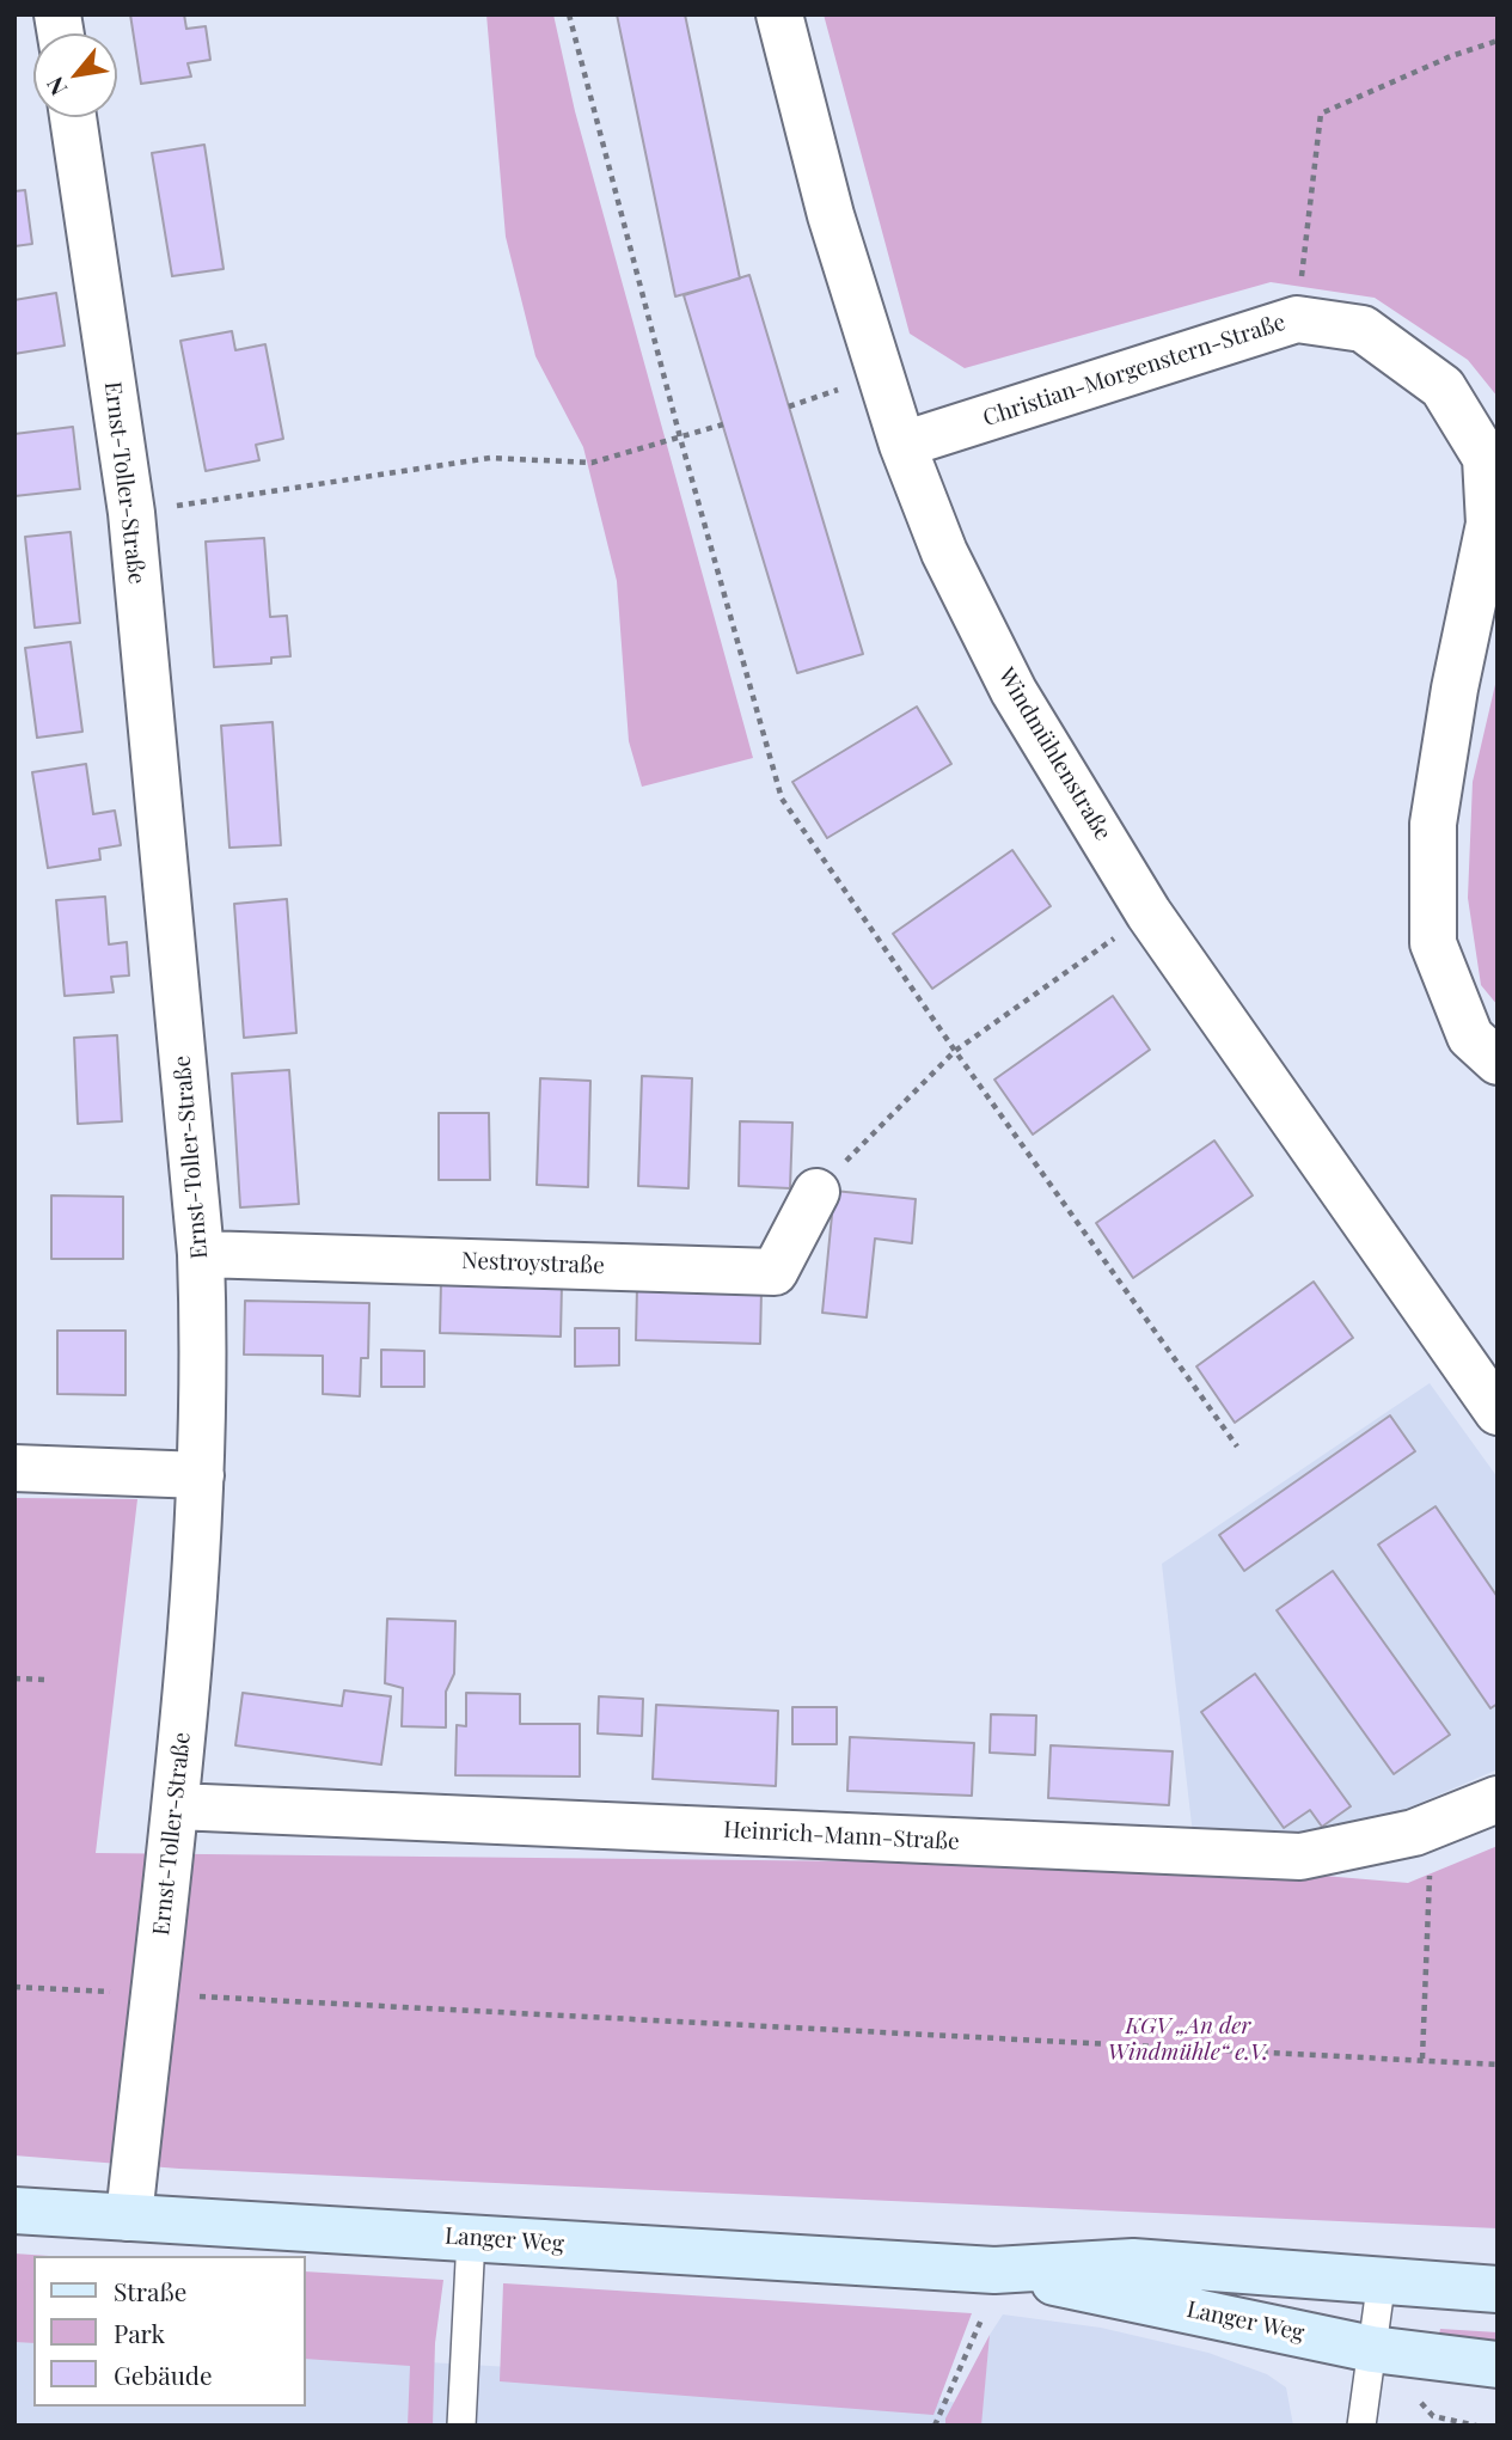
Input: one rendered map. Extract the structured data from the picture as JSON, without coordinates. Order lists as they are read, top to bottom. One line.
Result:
{"streets":{"main road":["Langer Weg"],"street":["Christian-Morgenstern-Straße","Ernst-Toller-Straße","Windmühlenstraße","Nestroystraße","Heinrich-Mann-Straße"]},"crossings":[["Christian-Morgenstern-Straße","Windmühlenstraße"],["Ernst-Toller-Straße","Nestroystraße"],["Ernst-Toller-Straße","Heinrich-Mann-Straße"],["Ernst-Toller-Straße","Langer Weg"]],"parks":["KGV „An der Windmühle“ e.V."],"legend":["Straße","Park","Gebäude"],"north":"bottom left"}
